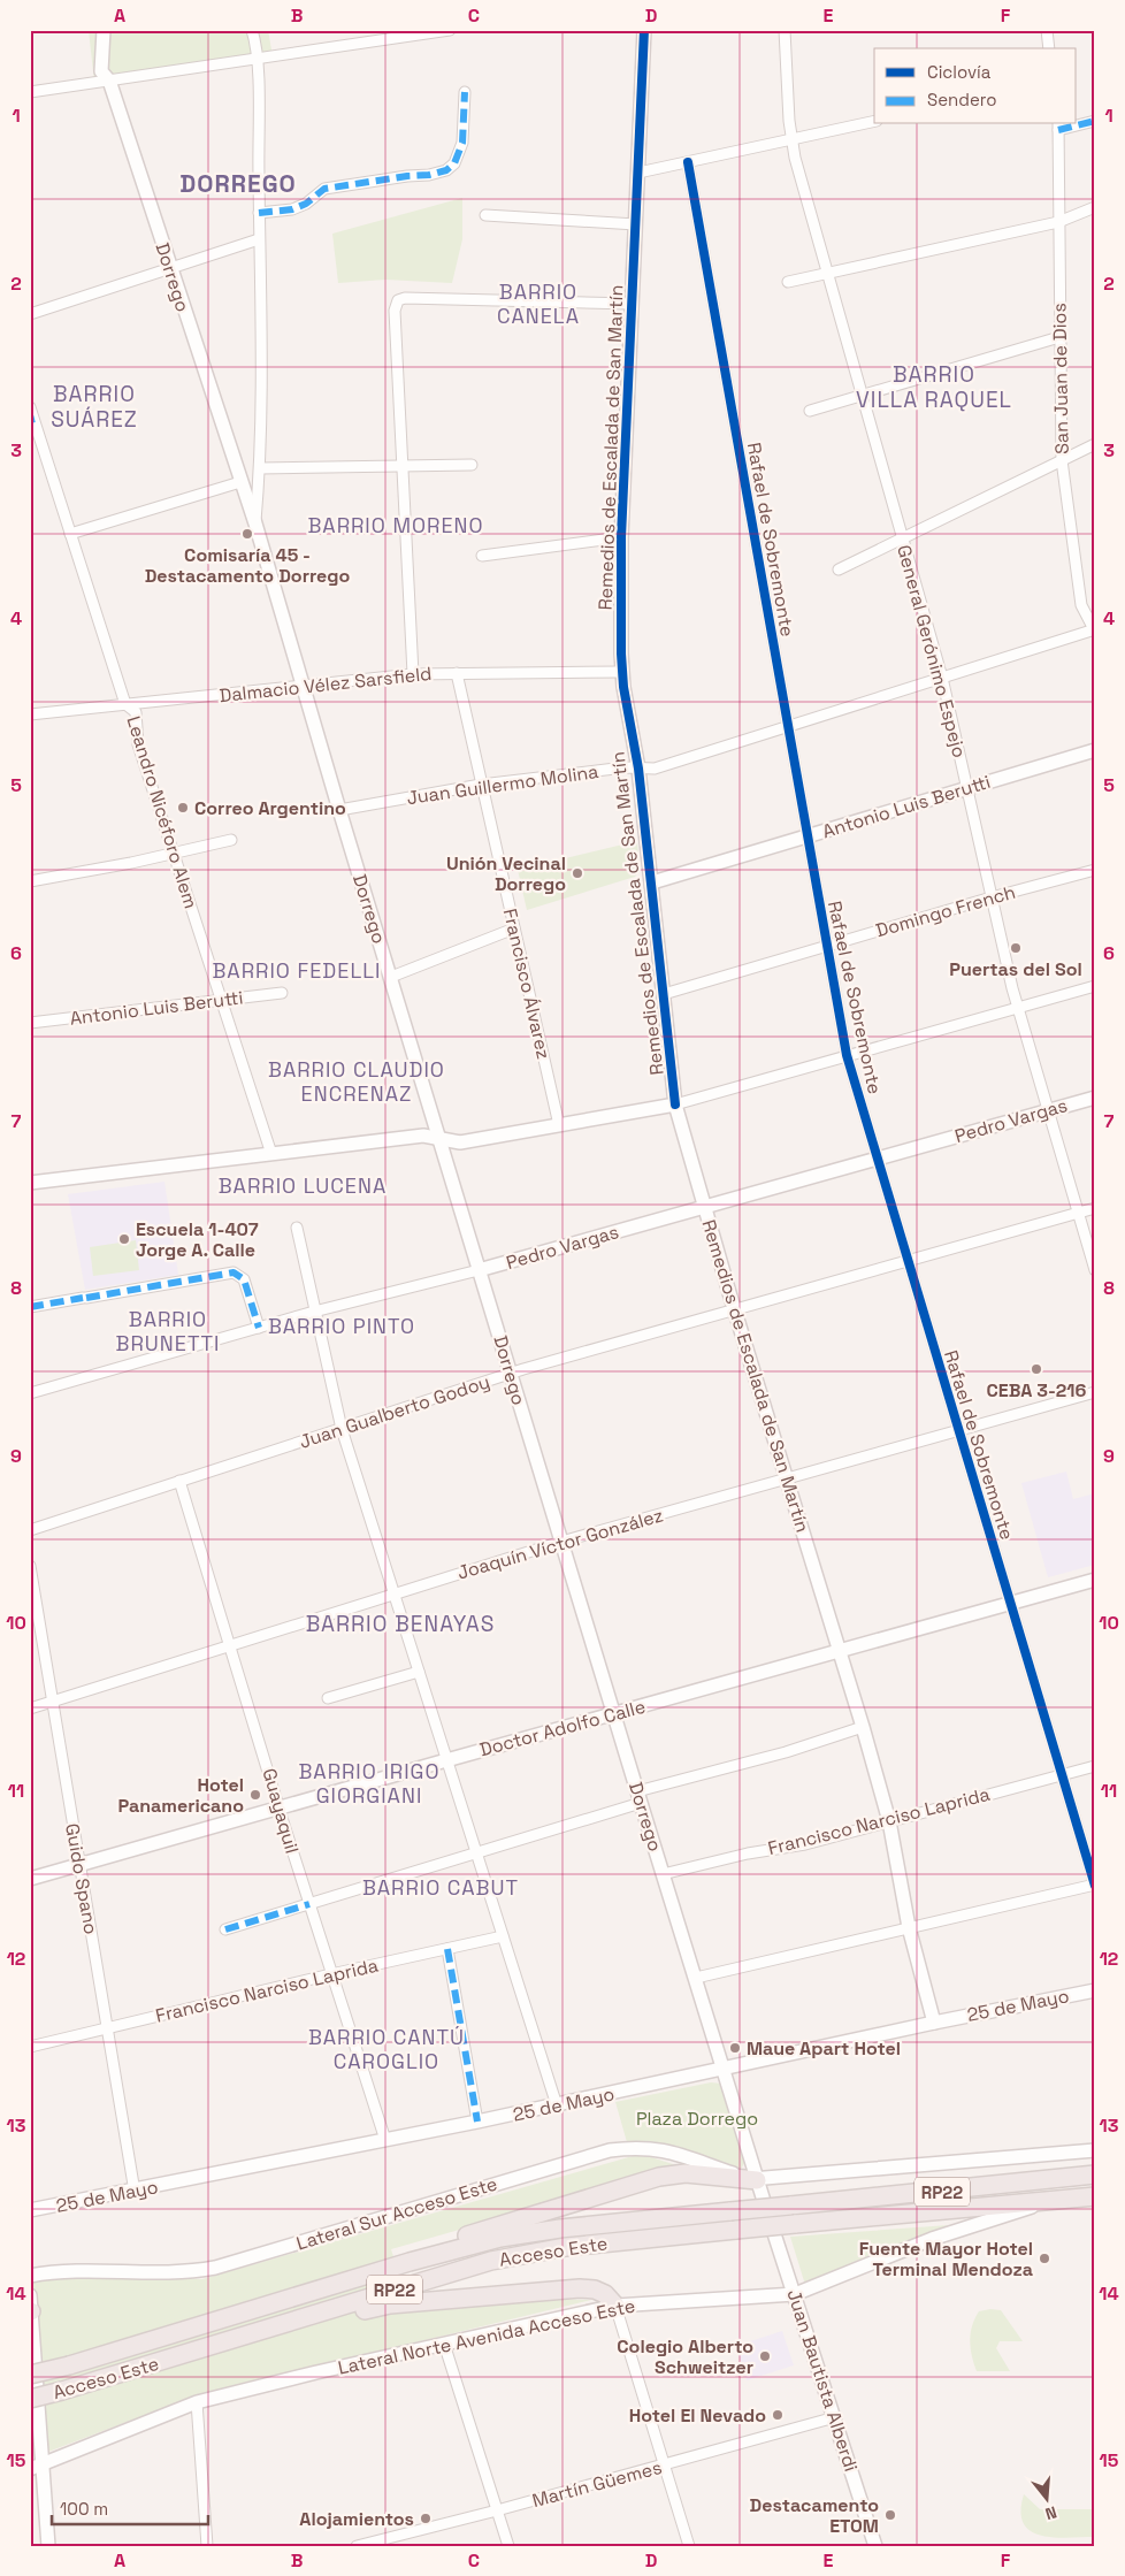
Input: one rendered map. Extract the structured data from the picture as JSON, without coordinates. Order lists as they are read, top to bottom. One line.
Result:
{"streets":{"highway":["RP22","Acceso Este"],"street":["Dorrego","San Juan de Dios","Remedios de Escalada de San Martín","Rafael de Sobremonte","General Gerónimo Espejo","Dalmacio Vélez Sarsfield","Juan Guillermo Molina","Antonio Luis Berutti","Leandro Nicéforo Alem","Domingo French","Francisco Álvarez","Pedro Vargas","Juan Gualberto Godoy","Joaquín Víctor González","Doctor Adolfo Calle","Guayaquil","Francisco Narciso Laprida","Guido Spano","25 de Mayo","Lateral Sur Acceso Este","Lateral Norte Avenida Acceso Este","Juan Bautista Alberdi","Martín Güemes"]},"crossings":[["Dorrego","Dalmacio Vélez Sarsfield"],["Dorrego","Juan Guillermo Molina"],["Dorrego","Pedro Vargas"],["Dorrego","Juan Gualberto Godoy"],["Dorrego","Joaquín Víctor González"],["Dorrego","Doctor Adolfo Calle"],["Dorrego","Francisco Narciso Laprida"],["Dorrego","25 de Mayo"],["Dorrego","Lateral Sur Acceso Este"],["Dorrego","Juan Bautista Alberdi"],["San Juan de Dios","Juan Guillermo Molina"],["Remedios de Escalada de San Martín","Dalmacio Vélez Sarsfield"],["Remedios de Escalada de San Martín","Juan Guillermo Molina"],["Remedios de Escalada de San Martín","Antonio Luis Berutti"],["Remedios de Escalada de San Martín","Domingo French"],["Remedios de Escalada de San Martín","Pedro Vargas"],["Remedios de Escalada de San Martín","Juan Gualberto Godoy"],["Remedios de Escalada de San Martín","Joaquín Víctor González"],["Remedios de Escalada de San Martín","Doctor Adolfo Calle"],["Remedios de Escalada de San Martín","Francisco Narciso Laprida"],["Remedios de Escalada de San Martín","25 de Mayo"],["Rafael de Sobremonte","Juan Guillermo Molina"],["Rafael de Sobremonte","Antonio Luis Berutti"],["Rafael de Sobremonte","Domingo French"],["Rafael de Sobremonte","Pedro Vargas"],["Rafael de Sobremonte","Juan Gualberto Godoy"],["Rafael de Sobremonte","Joaquín Víctor González"],["Rafael de Sobremonte","Doctor Adolfo Calle"],["Rafael de Sobremonte","Francisco Narciso Laprida"],["General Gerónimo Espejo","Juan Guillermo Molina"],["General Gerónimo Espejo","Antonio Luis Berutti"],["General Gerónimo Espejo","Domingo French"],["General Gerónimo Espejo","Pedro Vargas"],["General Gerónimo Espejo","Juan Gualberto Godoy"],["Dalmacio Vélez Sarsfield","Leandro Nicéforo Alem"],["Dalmacio Vélez Sarsfield","Francisco Álvarez"],["Juan Guillermo Molina","Francisco Álvarez"],["Antonio Luis Berutti","Leandro Nicéforo Alem"],["Juan Gualberto Godoy","Guayaquil"],["Joaquín Víctor González","Guayaquil"],["Joaquín Víctor González","Guido Spano"],["Doctor Adolfo Calle","Guayaquil"],["Doctor Adolfo Calle","Guido Spano"],["Guayaquil","Francisco Narciso Laprida"],["Guayaquil","25 de Mayo"],["Francisco Narciso Laprida","Guido Spano"],["Guido Spano","25 de Mayo"],["Acceso Este","Lateral Norte Avenida Acceso Este"],["Lateral Norte Avenida Acceso Este","Juan Bautista Alberdi"],["Juan Bautista Alberdi","Martín Güemes"]],"districts":["DORREGO","BARRIO CANELA","BARRIO VILLA RAQUEL","BARRIO SUÁREZ","BARRIO MORENO","BARRIO FEDELLI","BARRIO CLAUDIO ENCRENAZ","BARRIO LUCENA","BARRIO BRUNETTI","BARRIO PINTO","BARRIO BENAYAS","BARRIO IRIGO GIORGIANI","BARRIO CABUT","BARRIO CANTÚ CAROGLIO"],"parks":["Plaza Dorrego"],"places":["Comisaría 45 - Destacamento Dorrego","Correo Argentino","Unión Vecinal Dorrego","Puertas del Sol","Escuela 1-407 Jorge A. Calle","CEBA 3-216","Hotel Panamericano","Maue Apart Hotel","Fuente Mayor Hotel Terminal Mendoza","Colegio Alberto Schweitzer","Hotel El Nevado","Destacamento ETOM","Alojamientos"],"legend":["Ciclovía","Sendero"],"scale_bar":"100 m","north":"bottom","grid":{"columns":["A","B","C","D","E","F"],"rows":["1","2","3","4","5","6","7","8","9","10","11","12","13","14","15"]}}
